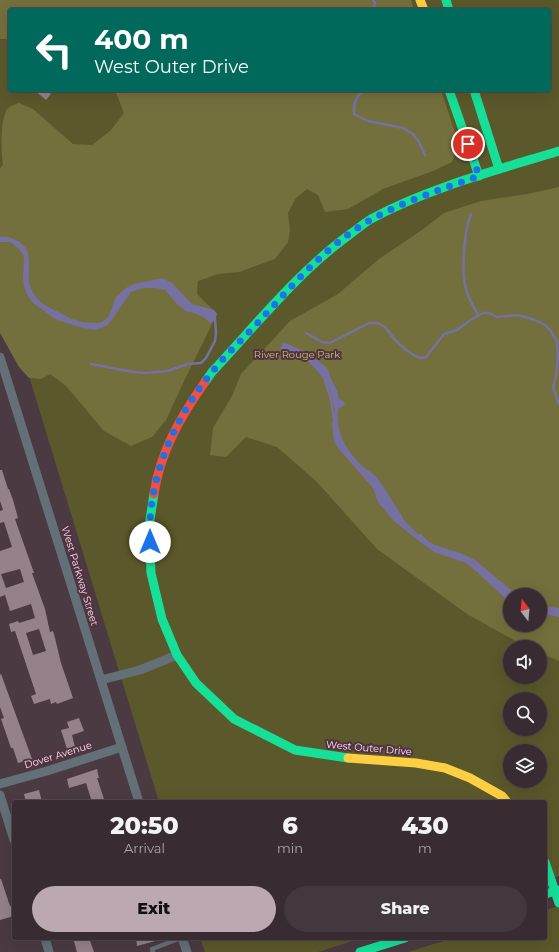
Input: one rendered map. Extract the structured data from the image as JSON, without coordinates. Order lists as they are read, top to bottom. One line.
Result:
{"streets":{"main road":["West Outer Drive"],"street":["West Parkway Street","Dover Avenue"]},"crossings":[["West Parkway Street","Dover Avenue"]],"parks":["River Rouge Park"],"north":"top","page":{"turn":["400 m","West Outer Drive"],"eta":["20:50","Arrival","6","min","430","m"],"buttons":["Exit","Share"]}}
